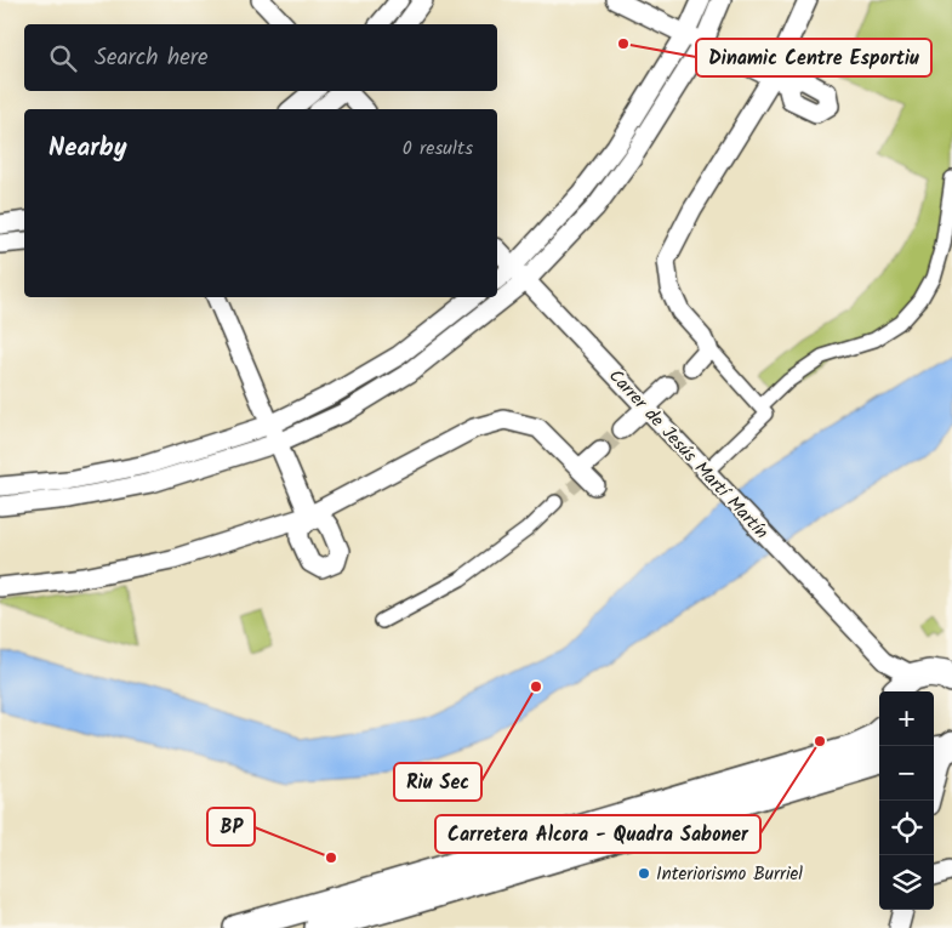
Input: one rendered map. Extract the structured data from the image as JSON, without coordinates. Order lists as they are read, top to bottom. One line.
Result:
{"streets":{"street":["Carrer de Jesús Martí Martín"]},"places":["Dinamic Centre Esportiu","Riu Sec","Carretera Alcora - Quadra Saboner","BP","Interiorismo Burriel"],"page":{"search":"Search here","heading":["Nearby","0 results"],"map_buttons":["+","−"]}}
